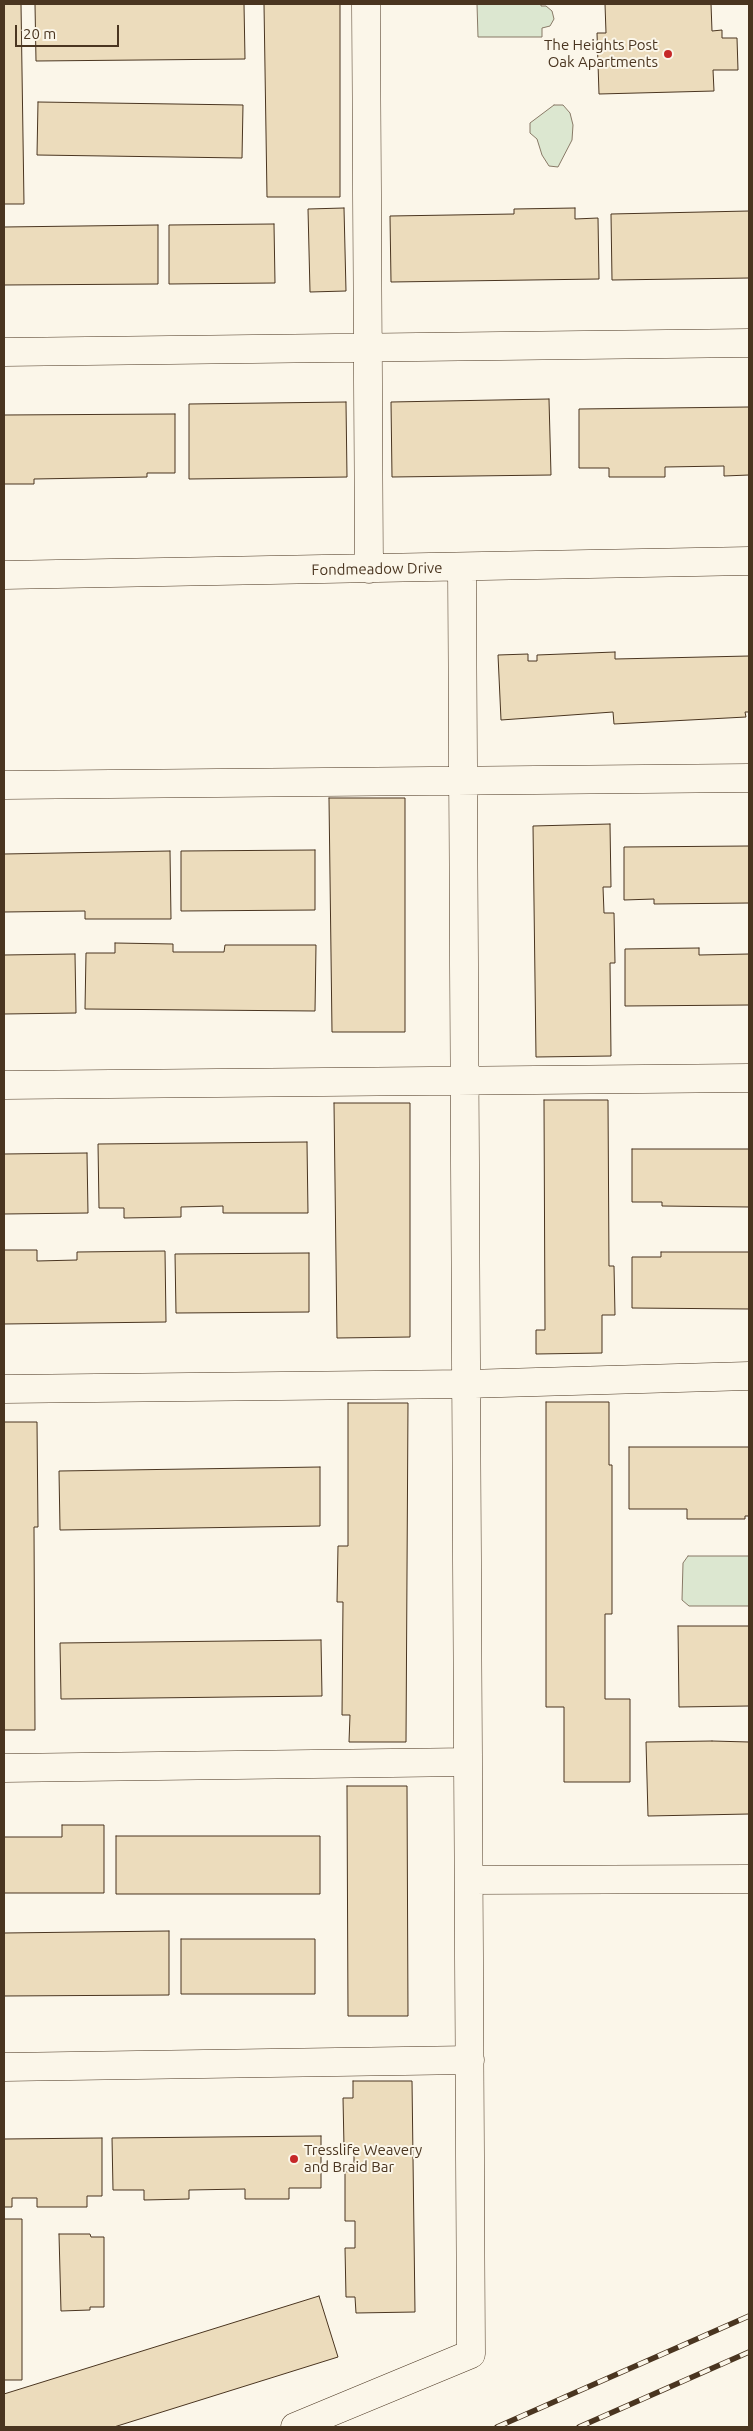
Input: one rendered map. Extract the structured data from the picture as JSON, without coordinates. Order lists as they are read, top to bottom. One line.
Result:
{"streets":{"street":["Fondmeadow Drive"]},"places":["The Heights Post Oak Apartments","Tresslife Weavery and Braid Bar"],"scale_bar":"20 m"}
